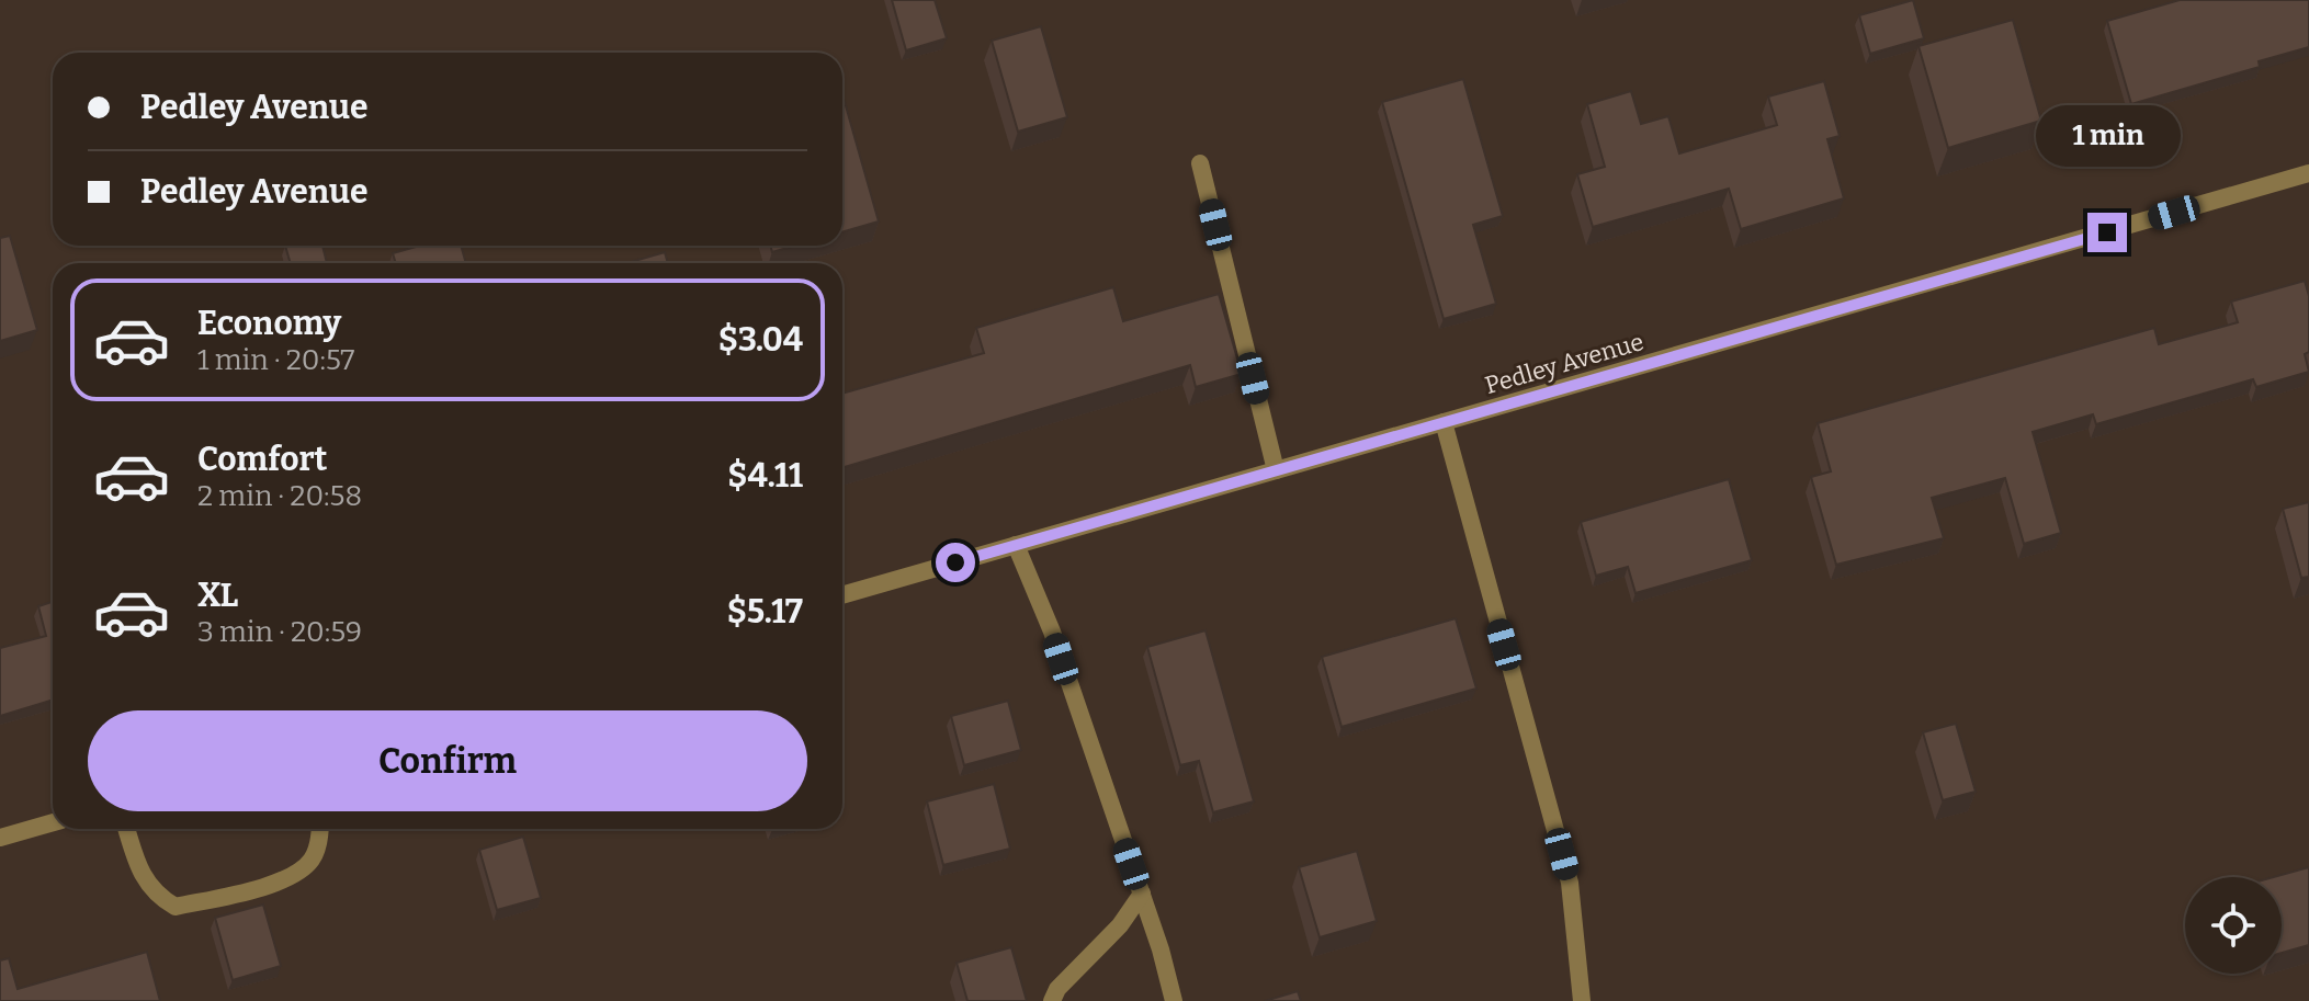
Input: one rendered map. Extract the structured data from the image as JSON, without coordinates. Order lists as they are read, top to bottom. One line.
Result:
{"streets":{"street":["Pedley Avenue"]},"page":{"banner":["Pedley Avenue","Pedley Avenue"],"bubble":"1 min","list":[{"name":"Economy","note":"1 min · 20:57","value":"$3.04"},{"name":"Comfort","note":"2 min · 20:58","value":"$4.11"},{"name":"XL","note":"3 min · 20:59","value":"$5.17"}],"buttons":"Confirm"}}
